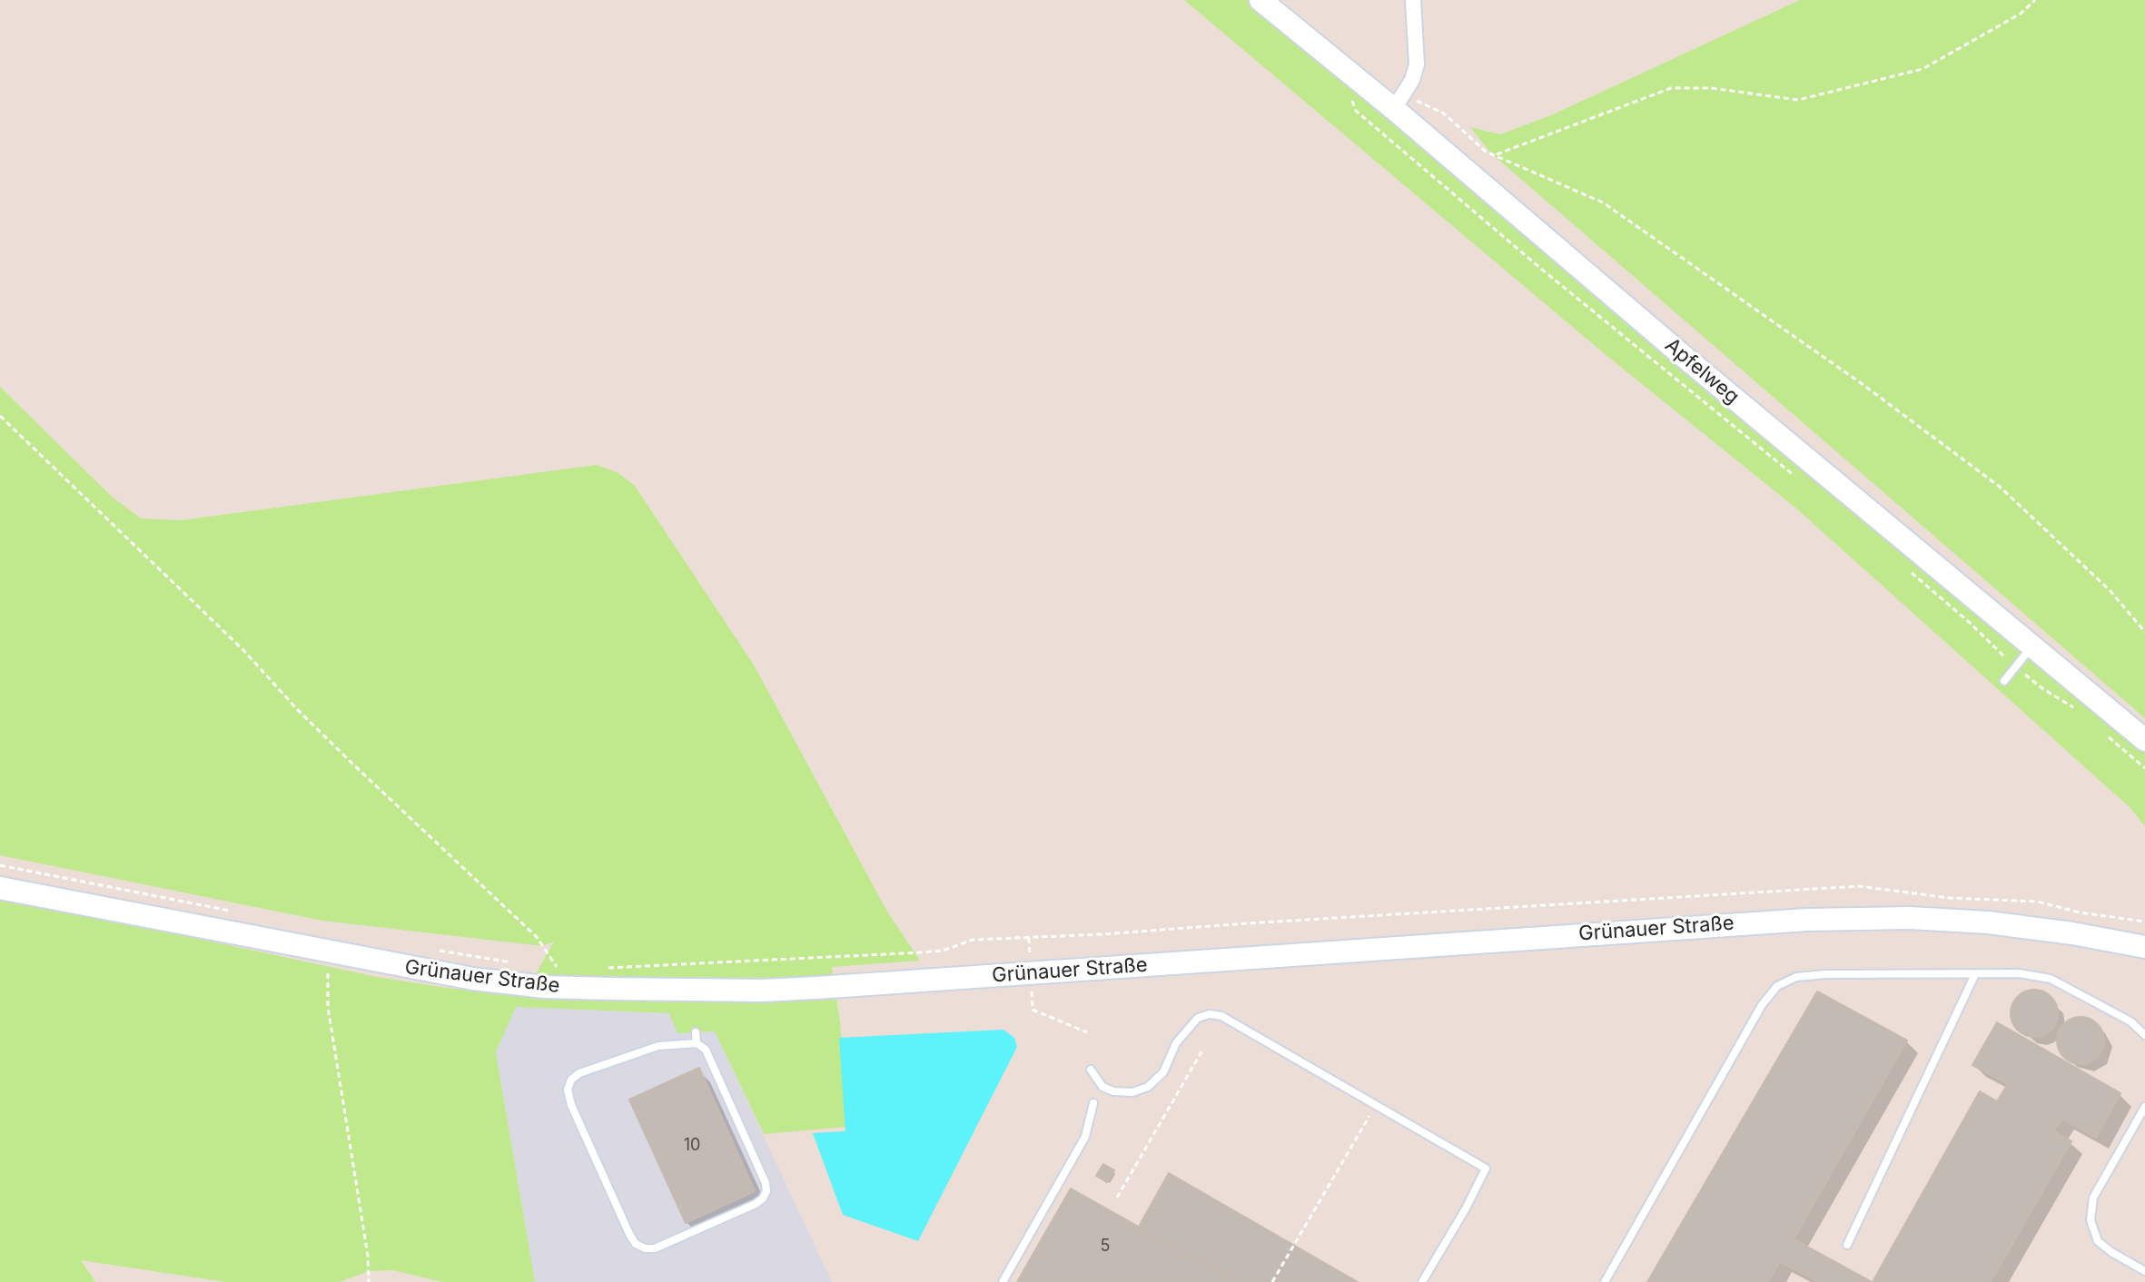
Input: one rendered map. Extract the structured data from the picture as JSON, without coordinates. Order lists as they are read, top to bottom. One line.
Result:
{"streets":{"main road":["Apfelweg","Grünauer Straße"]},"house_numbers":["10","5"]}
